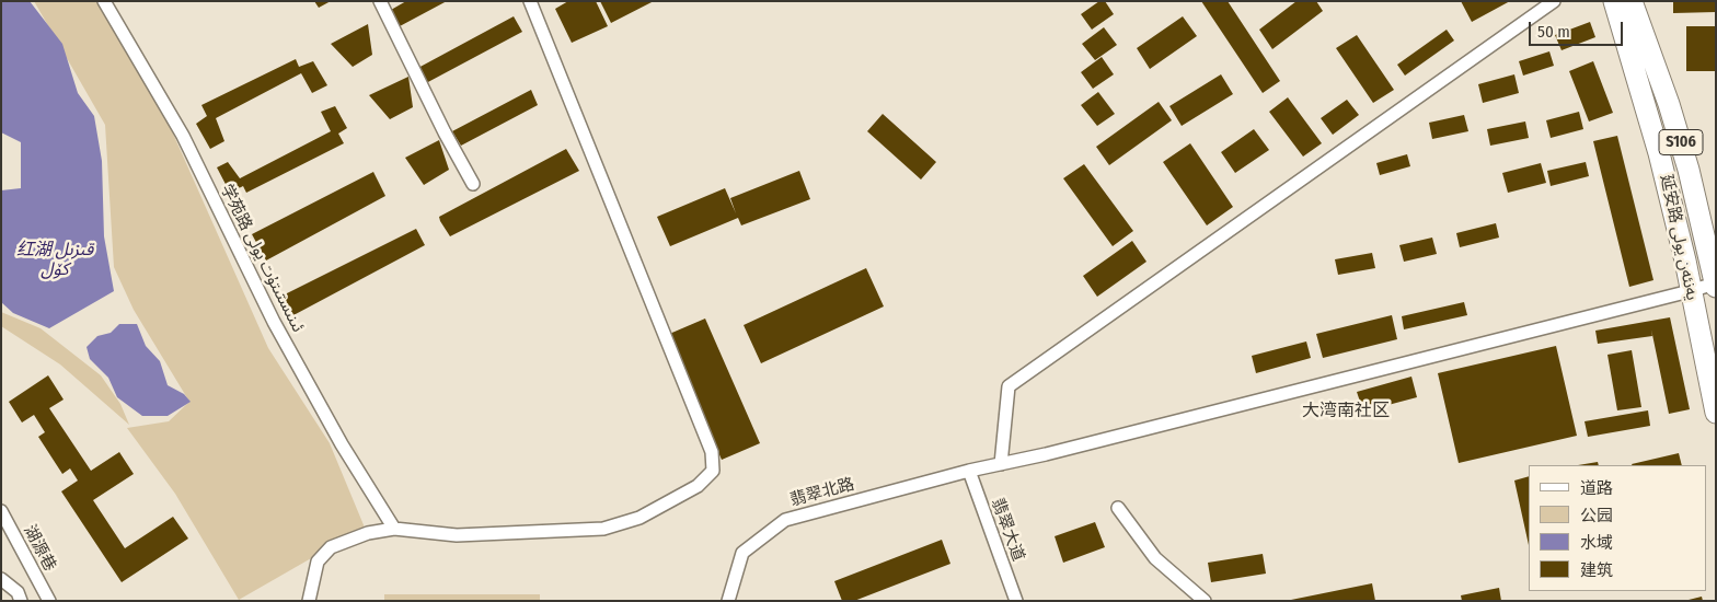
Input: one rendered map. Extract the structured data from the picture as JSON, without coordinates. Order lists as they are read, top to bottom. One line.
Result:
{"streets":{"main road":["S106","延安路 يەنئەن يولى"],"street":["学苑路 ئىنىستىتۇت يولى","翡翠北路","翡翠大道","湖源巷"]},"crossings":[["延安路 يەنئەن يولى","翡翠北路"],["翡翠北路","翡翠大道"]],"districts":["大湾南社区"],"water":["红湖 قىزىل كۆل"],"legend":["道路","公园","水域","建筑"],"scale_bar":"50 m"}
